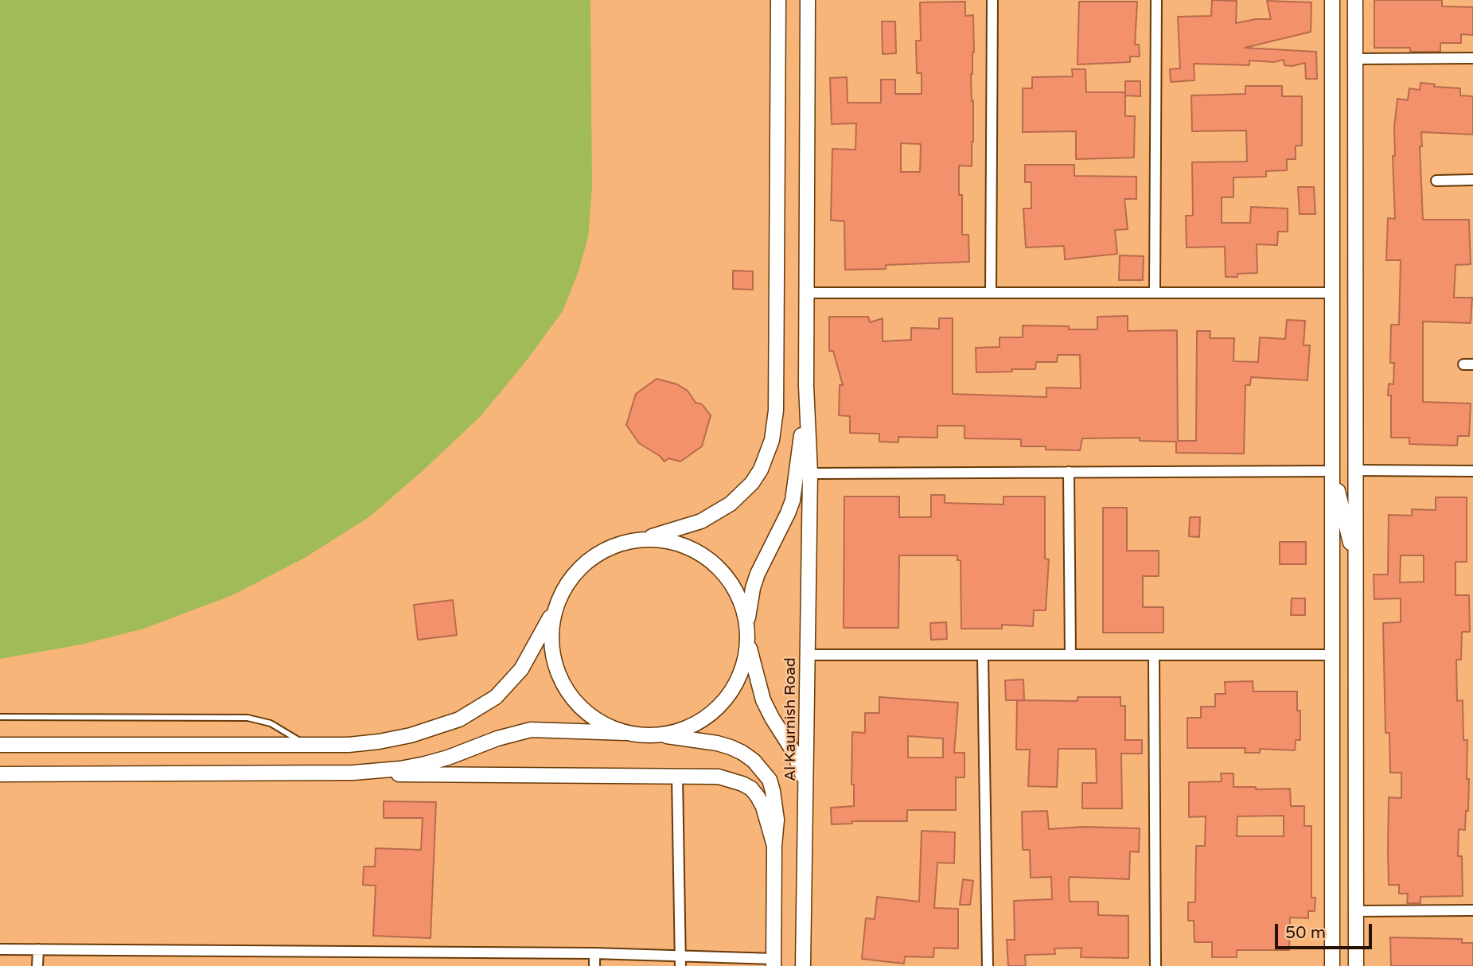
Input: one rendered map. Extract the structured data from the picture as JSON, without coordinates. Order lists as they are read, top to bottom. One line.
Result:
{"streets":{"street":["Al Kaurnish Road"]},"scale_bar":"50 m"}
